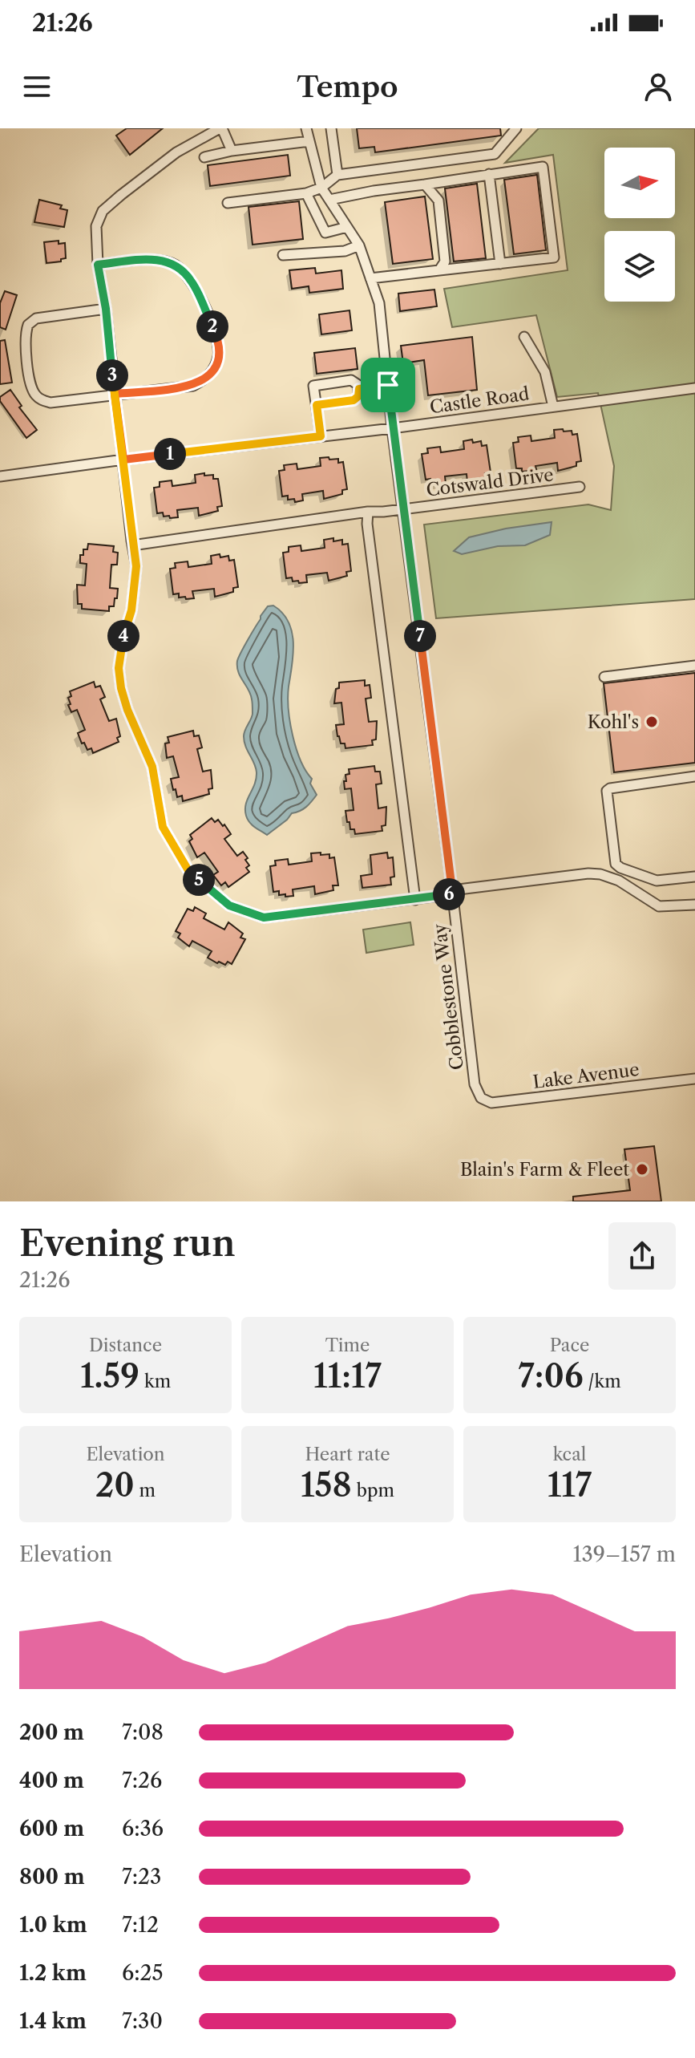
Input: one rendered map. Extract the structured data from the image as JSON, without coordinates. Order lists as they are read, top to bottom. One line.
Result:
{"streets":{"street":["Castle Road","Cotswald Drive","Cobblestone Way","Lake Avenue"]},"crossings":[["Castle Road","Cobblestone Way"],["Cotswald Drive","Cobblestone Way"],["Cobblestone Way","Lake Avenue"]],"places":["Kohl's","Blain's Farm & Fleet"],"north":"right","page":{"status":"21:26","header":"Tempo","pins":["2","3","1","4","7","5","6"],"heading":["Evening run","21:26"],"stats":[["Distance","1.59 km"],["Time","11:17"],["Pace","7:06 /km"],["Elevation","20 m"],["Heart rate","158 bpm"],["kcal","117"]],"chart":["Elevation","139–157 m"],"list":[{"name":"200 m","note":"7:08"},{"name":"400 m","note":"7:26"},{"name":"600 m","note":"6:36"},{"name":"800 m","note":"7:23"},{"name":"1.0 km","note":"7:12"},{"name":"1.2 km","note":"6:25"},{"name":"1.4 km","note":"7:30"}]}}
